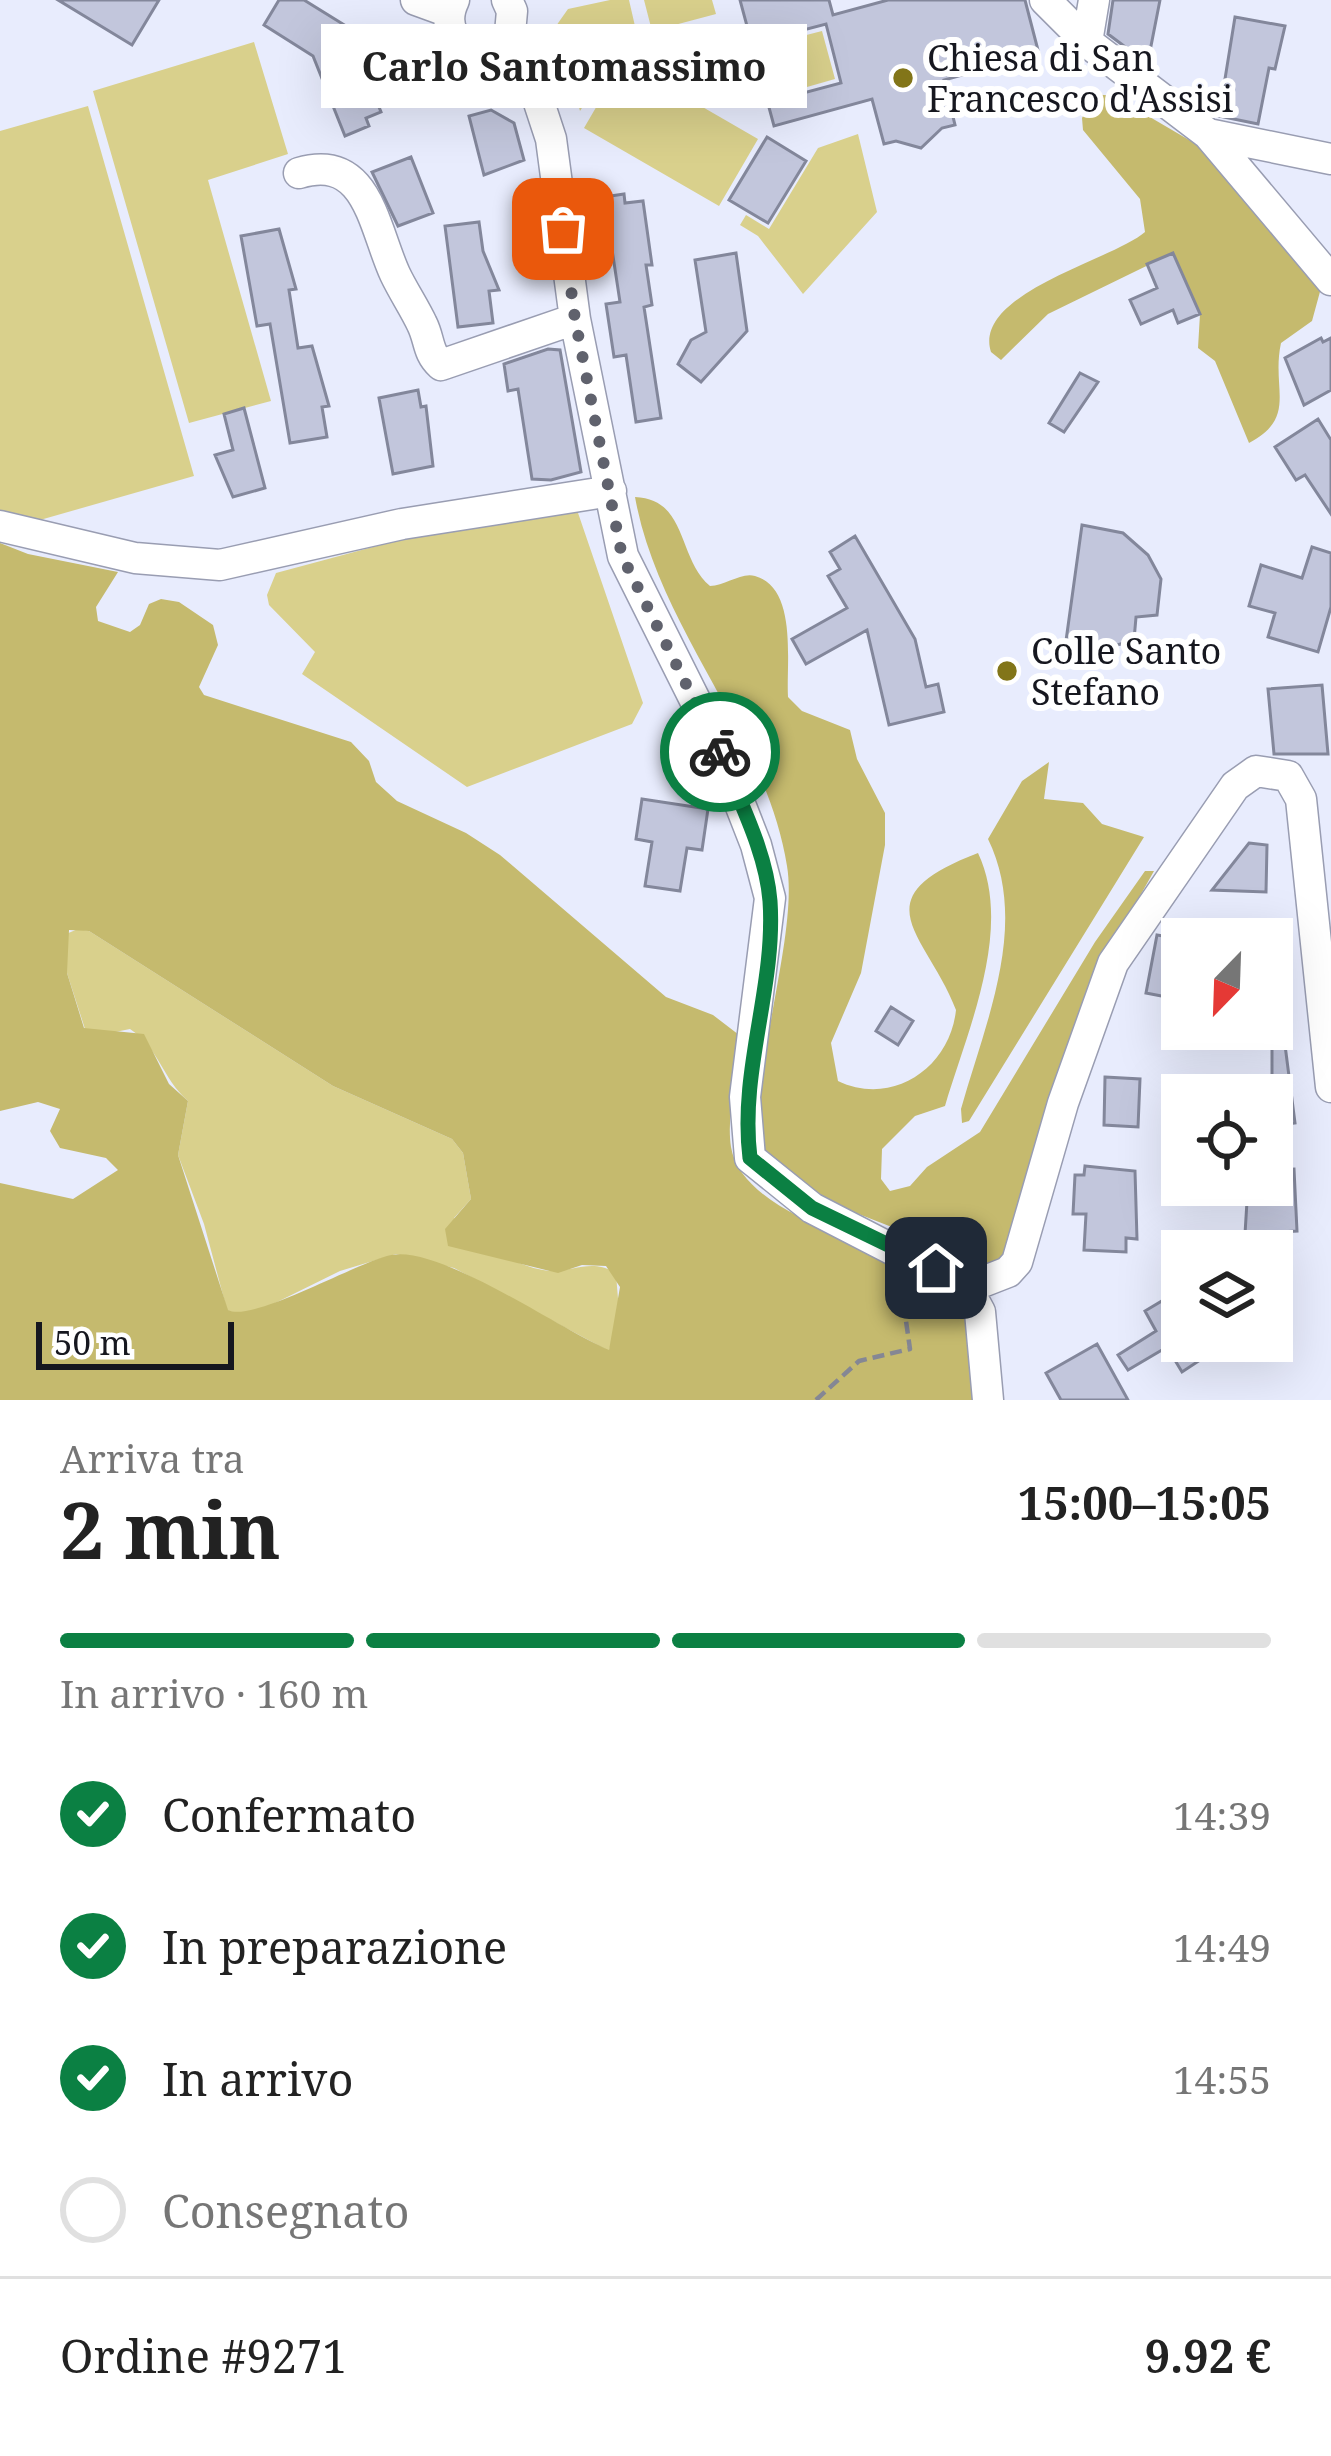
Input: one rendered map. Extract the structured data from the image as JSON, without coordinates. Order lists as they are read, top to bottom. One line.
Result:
{"places":["Chiesa di San Francesco d'Assisi","Carlo Santomassimo","Colle Santo Stefano"],"scale_bar":"50 m","north":"bottom left","page":{"bubble":"Carlo Santomassimo","scale":"50 m","heading":["2 min","Arriva tra","15:00–15:05"],"panel":["Ordine #9271","9.92 €"],"bar":"In arrivo · 160 m","list":[["Confermato","14:39"],["In preparazione","14:49"],["In arrivo","14:55"],"Consegnato"]}}
